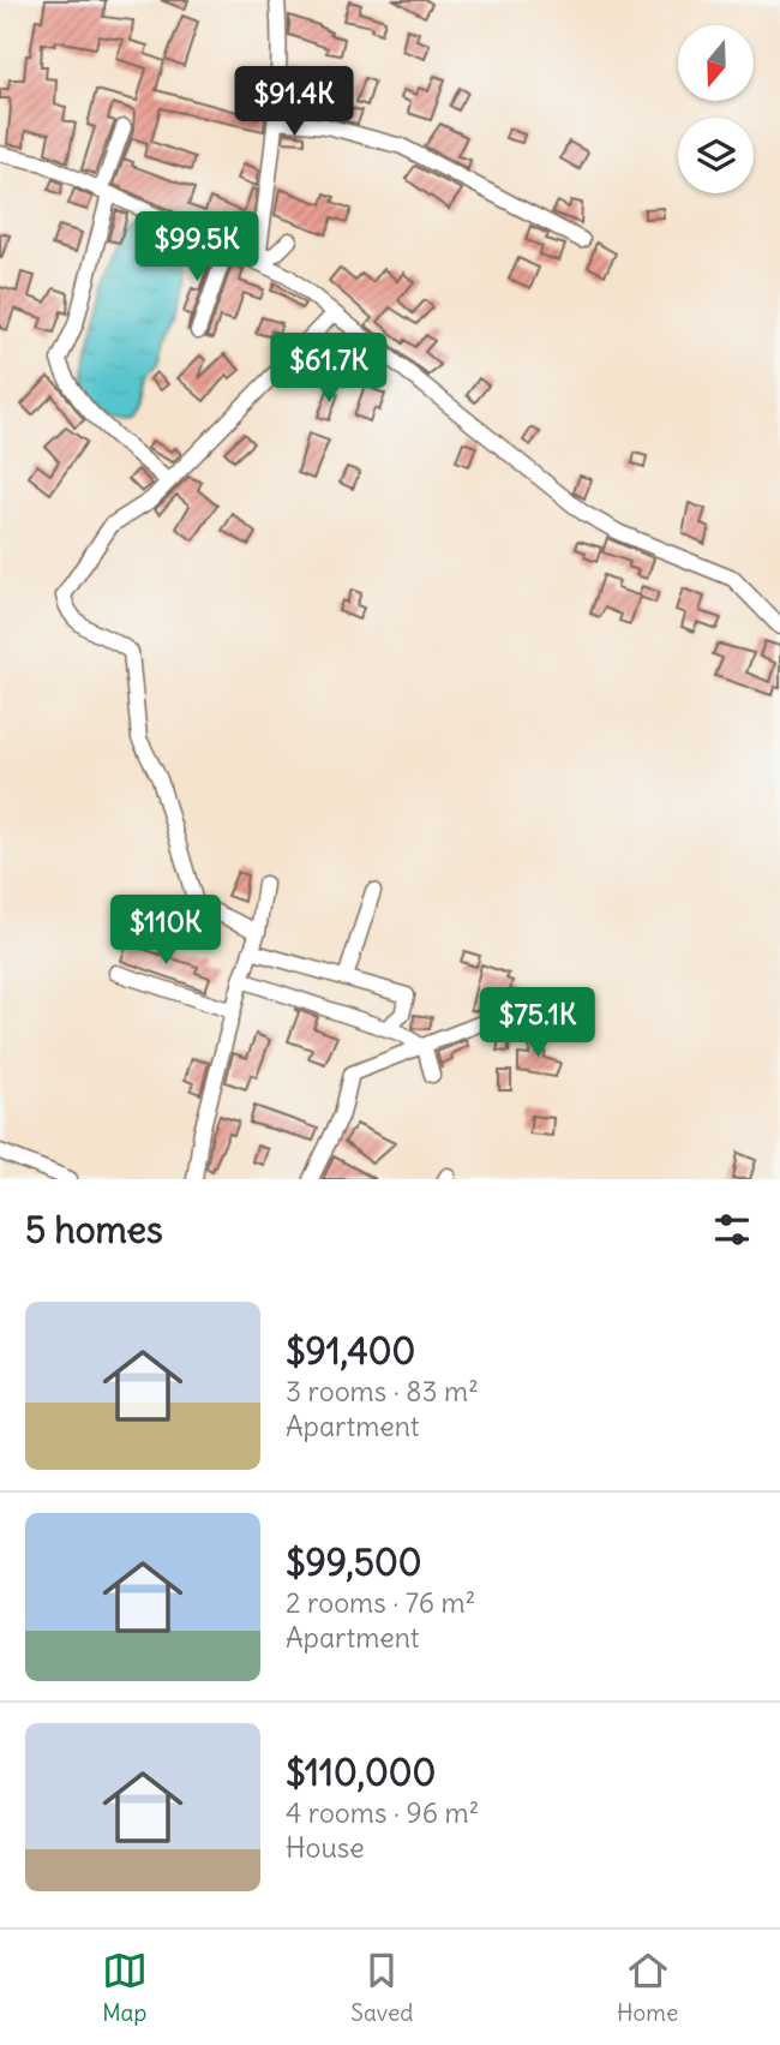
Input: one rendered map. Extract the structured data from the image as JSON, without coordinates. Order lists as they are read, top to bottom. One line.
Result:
{"north":"bottom","page":{"price":["$91.4K","$99.5K","$61.7K","$110K","$75.1K"],"heading":"5 homes","list":[{"name":"$91,400","note":"3 rooms · 83 m² · Apartment"},{"name":"$99,500","note":"2 rooms · 76 m² · Apartment"},{"name":"$110,000","note":"4 rooms · 96 m² · House"}],"tabs":["Map","Saved","Home"]}}
